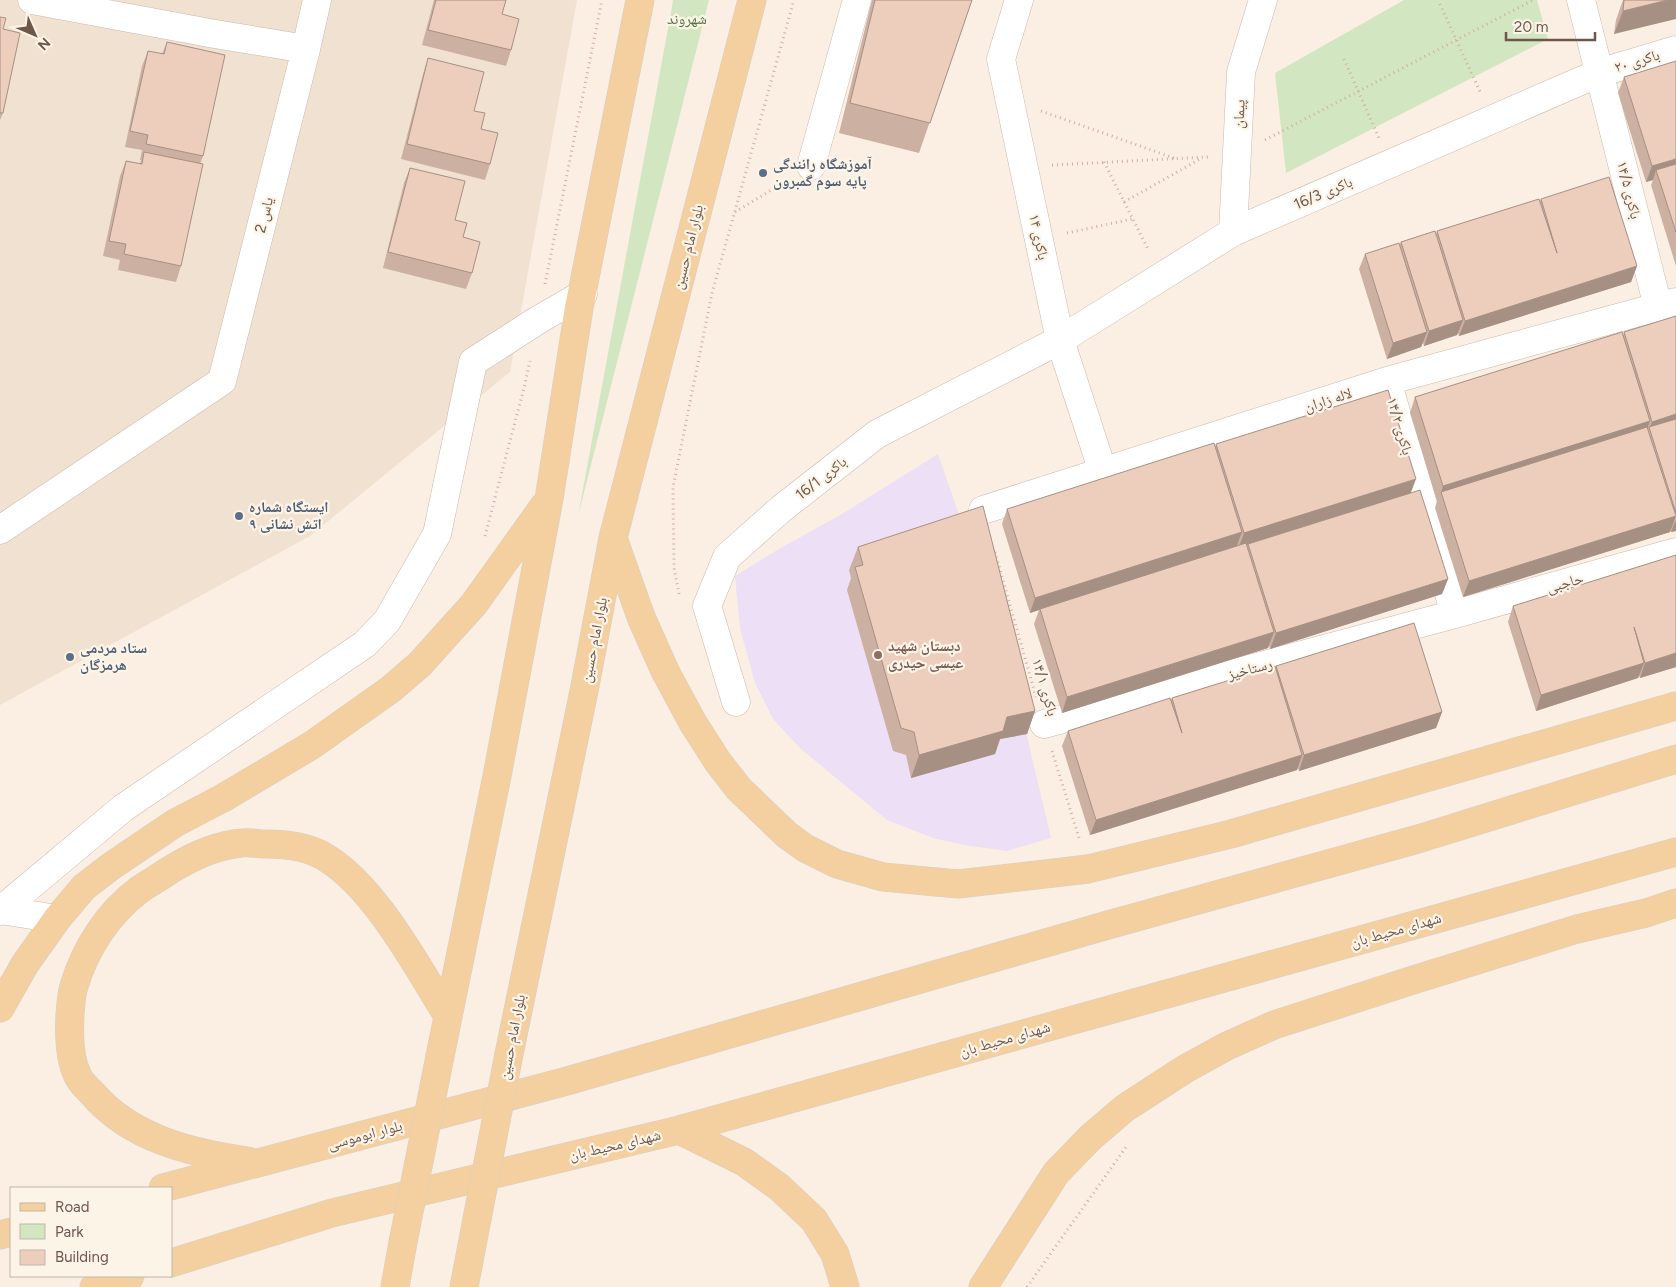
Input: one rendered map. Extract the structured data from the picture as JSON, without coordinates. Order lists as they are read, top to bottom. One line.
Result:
{"streets":{"main road":["بلوار امام حسین","شهدای محیط بان","بلوار ابوموسی"],"street":["باکری ۲۰","پیمان","باکری ۱۴/۵","باکری 16/3","یاس 2","باکری ۱۴","لاله زاران","باکری ۱۴/۲","باکری 16/1","حاجبی","رستاخیز"],"path":["باکری ۱۴/۱"]},"crossings":[["باکری ۲۰","باکری ۱۴/۵"],["باکری ۲۰","باکری 16/3"],["پیمان","باکری 16/3"],["باکری ۱۴/۵","باکری 16/3"],["باکری ۱۴/۵","لاله زاران"],["باکری 16/3","باکری ۱۴"],["باکری 16/3","باکری 16/1"],["باکری ۱۴","لاله زاران"],["باکری ۱۴","باکری 16/1"],["لاله زاران","باکری ۱۴/۲"],["لاله زاران","باکری ۱۴/۱"],["باکری ۱۴/۲","حاجبی"],["باکری ۱۴/۲","رستاخیز"],["حاجبی","رستاخیز"],["رستاخیز","باکری ۱۴/۱"]],"parks":["شهروند"],"places":["آموزشگاه رانندگی پایه سوم گمبرون","ایستگاه شماره ۹ اتش نشانی","دبستان شهید عیسی حیدری","ستاد مردمی هرمزگان"],"legend":["Road","Park","Building"],"scale_bar":"20 m","north":"bottom right"}
